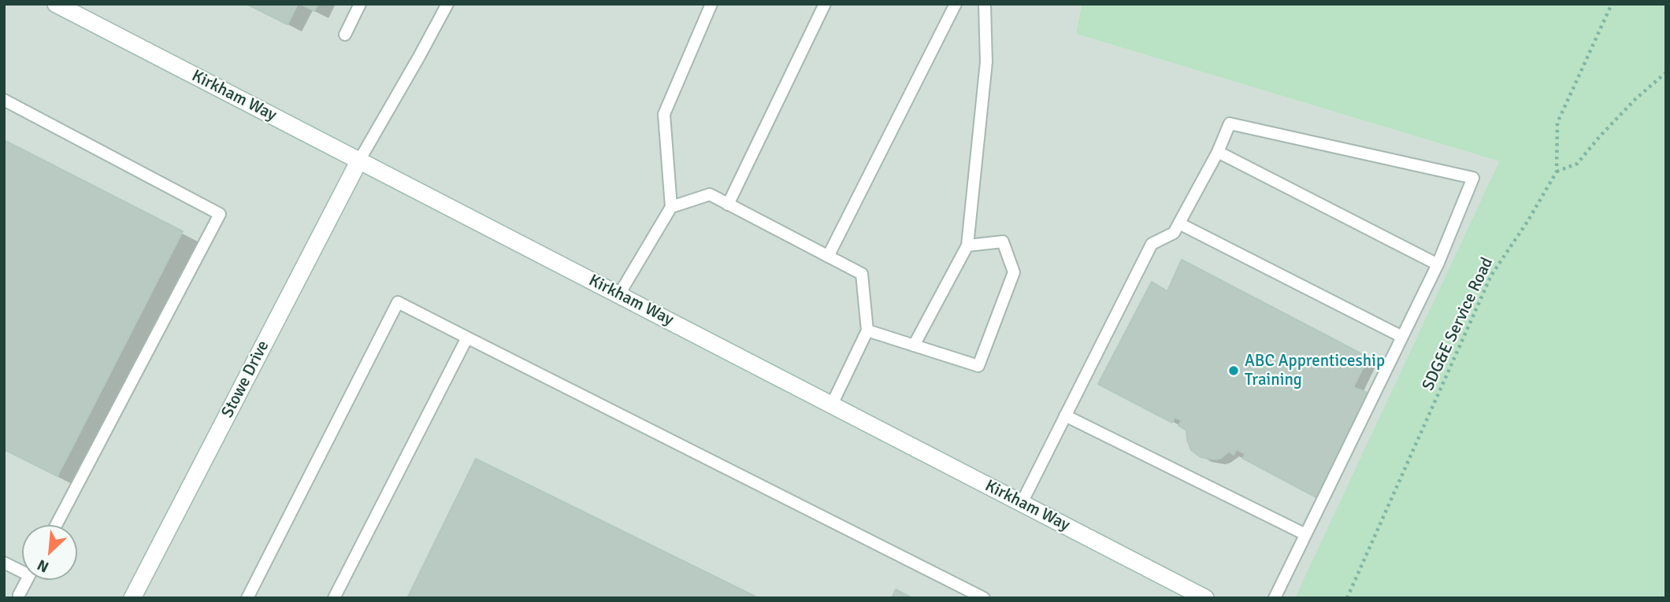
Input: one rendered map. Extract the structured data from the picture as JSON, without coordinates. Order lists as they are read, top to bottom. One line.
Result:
{"streets":{"main road":["Kirkham Way","Stowe Drive"],"path":["SDG&E Service Road"]},"crossings":[["Kirkham Way","Stowe Drive"]],"places":["ABC Apprenticeship Training"],"north":"bottom left"}
